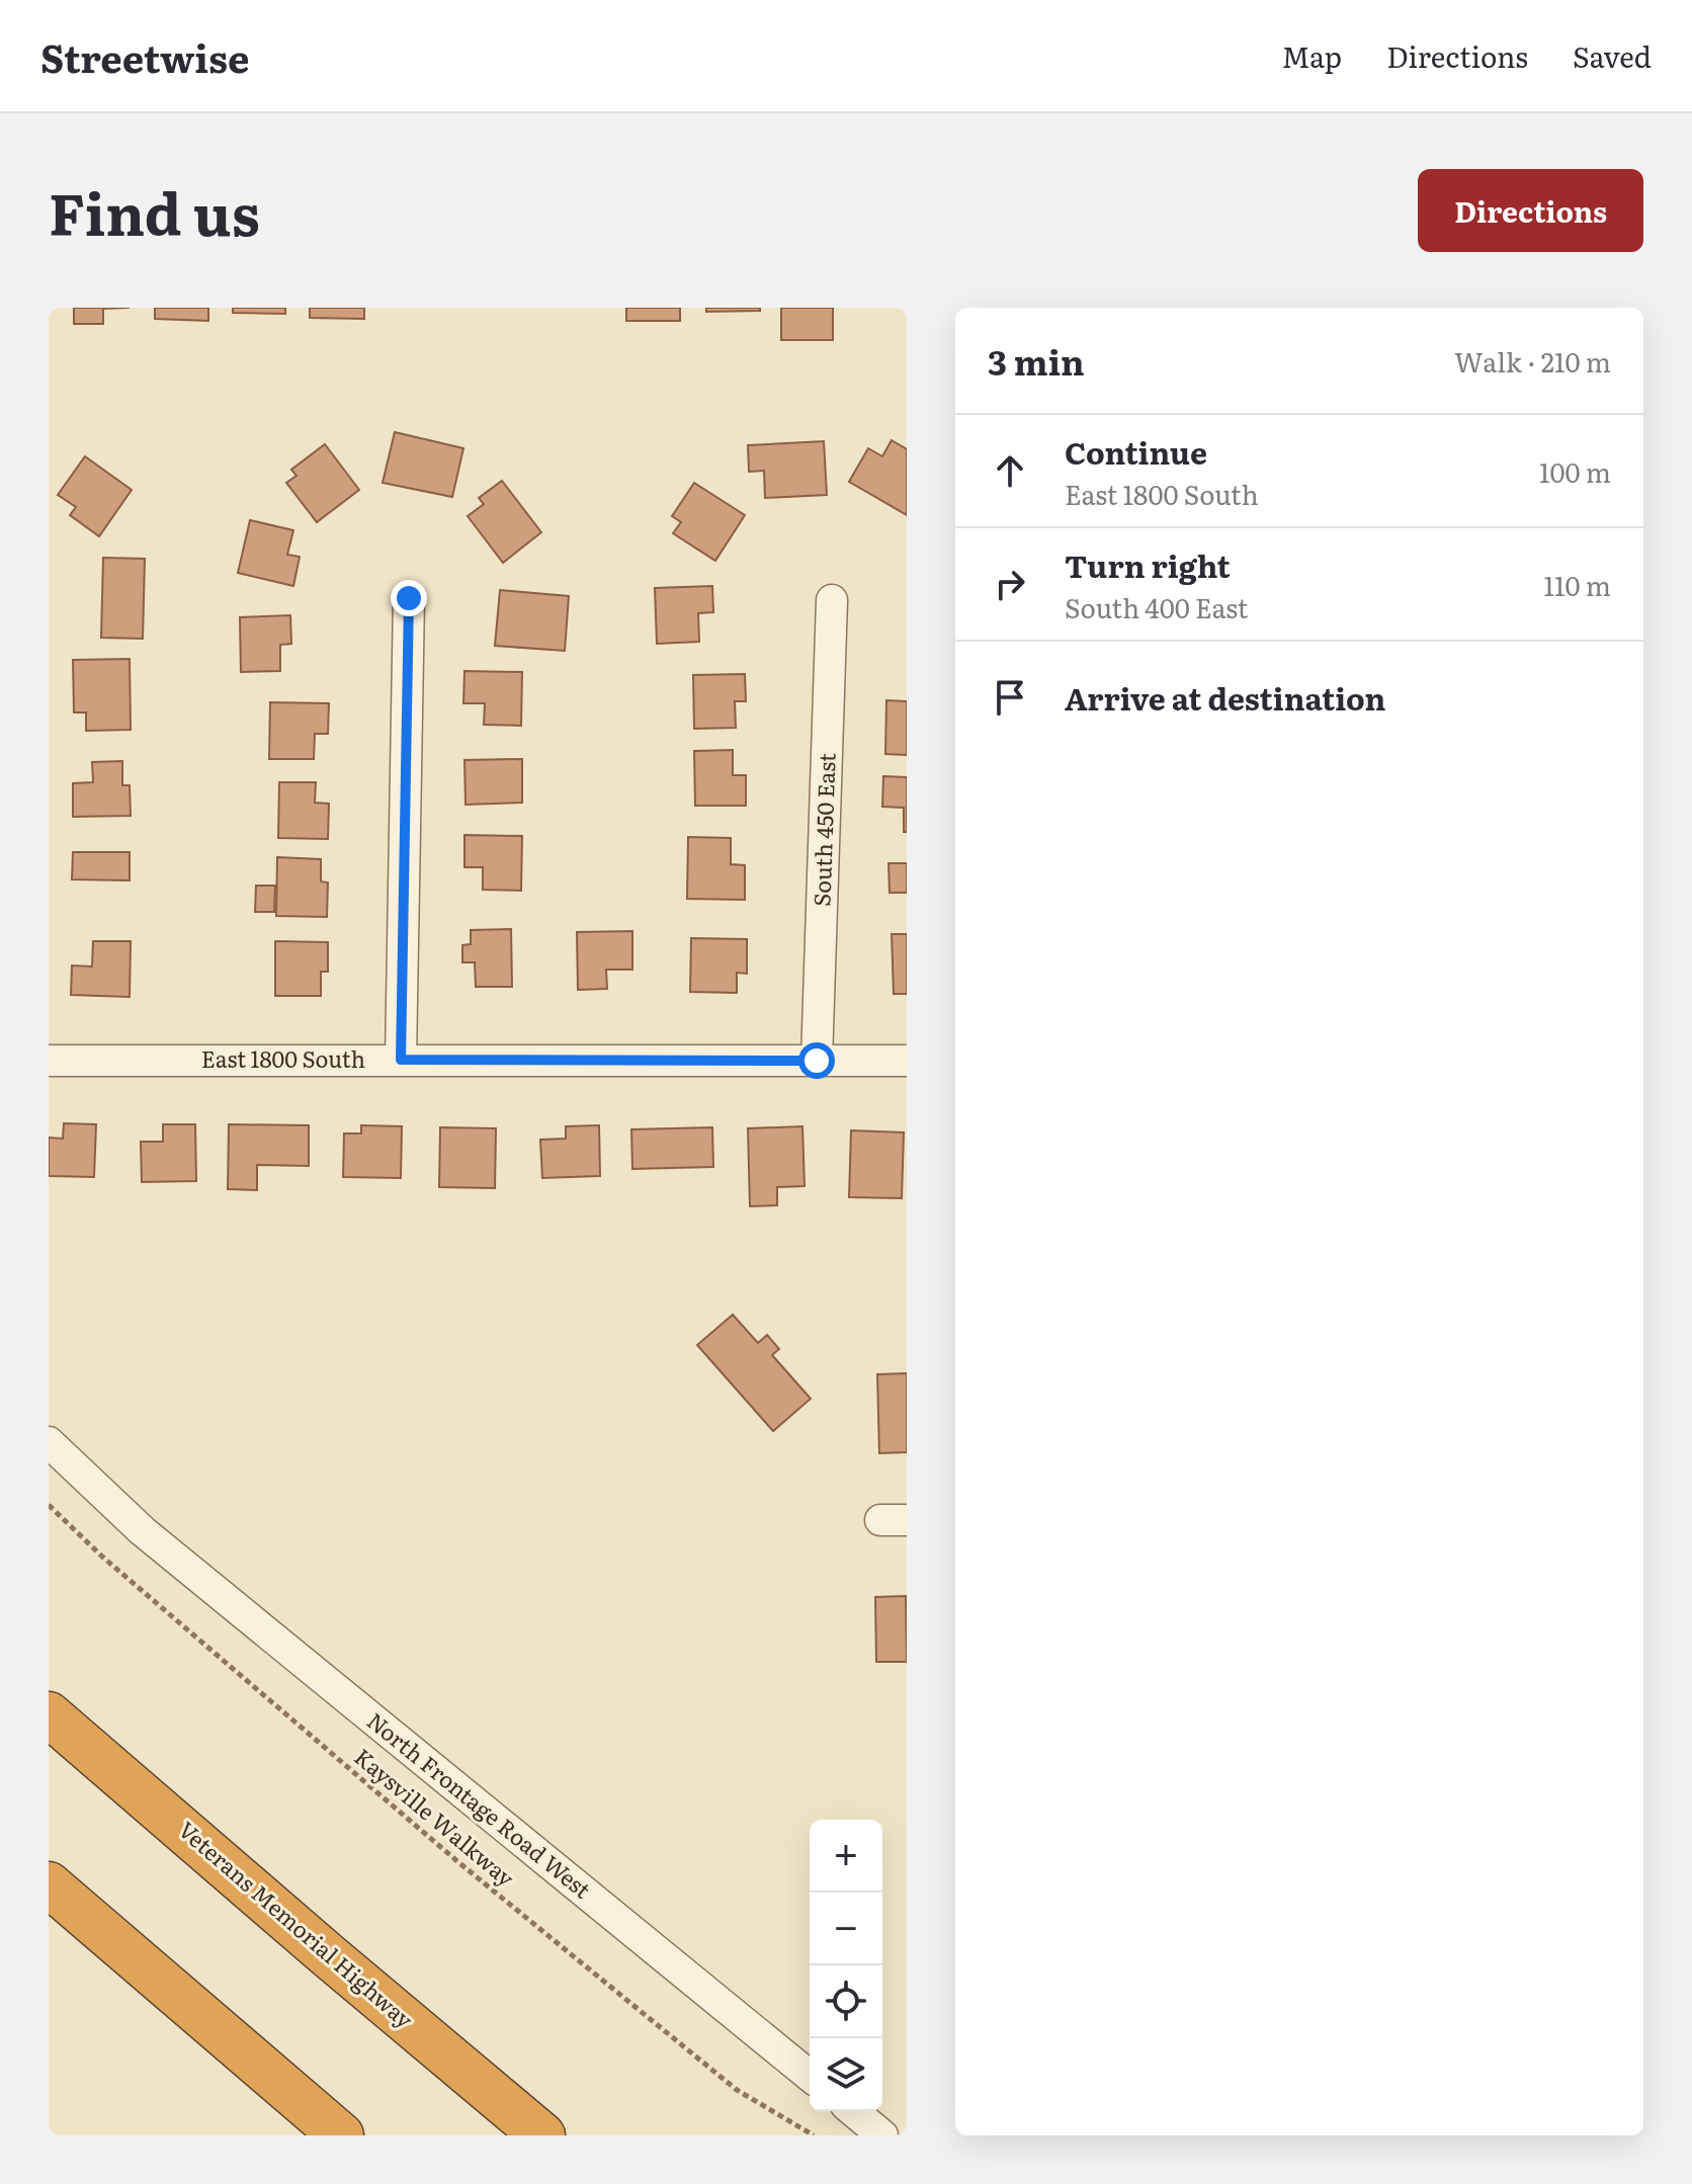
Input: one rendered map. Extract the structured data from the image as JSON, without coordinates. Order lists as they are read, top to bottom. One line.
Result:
{"streets":{"highway":["Veterans Memorial Highway"],"street":["South 450 East","East 1800 South","North Frontage Road West"],"path":["Kaysville Walkway"]},"crossings":[["South 450 East","East 1800 South"]],"page":{"header":"Streetwise","nav":["Map","Directions","Saved"],"title":"Find us","buttons":"Directions","heading":["3 min","Walk · 210 m"],"list":[["Continue","East 1800 South","100 m"],["Turn right","South 400 East","110 m"],"Arrive at destination"],"map_buttons":["+","−"]}}
